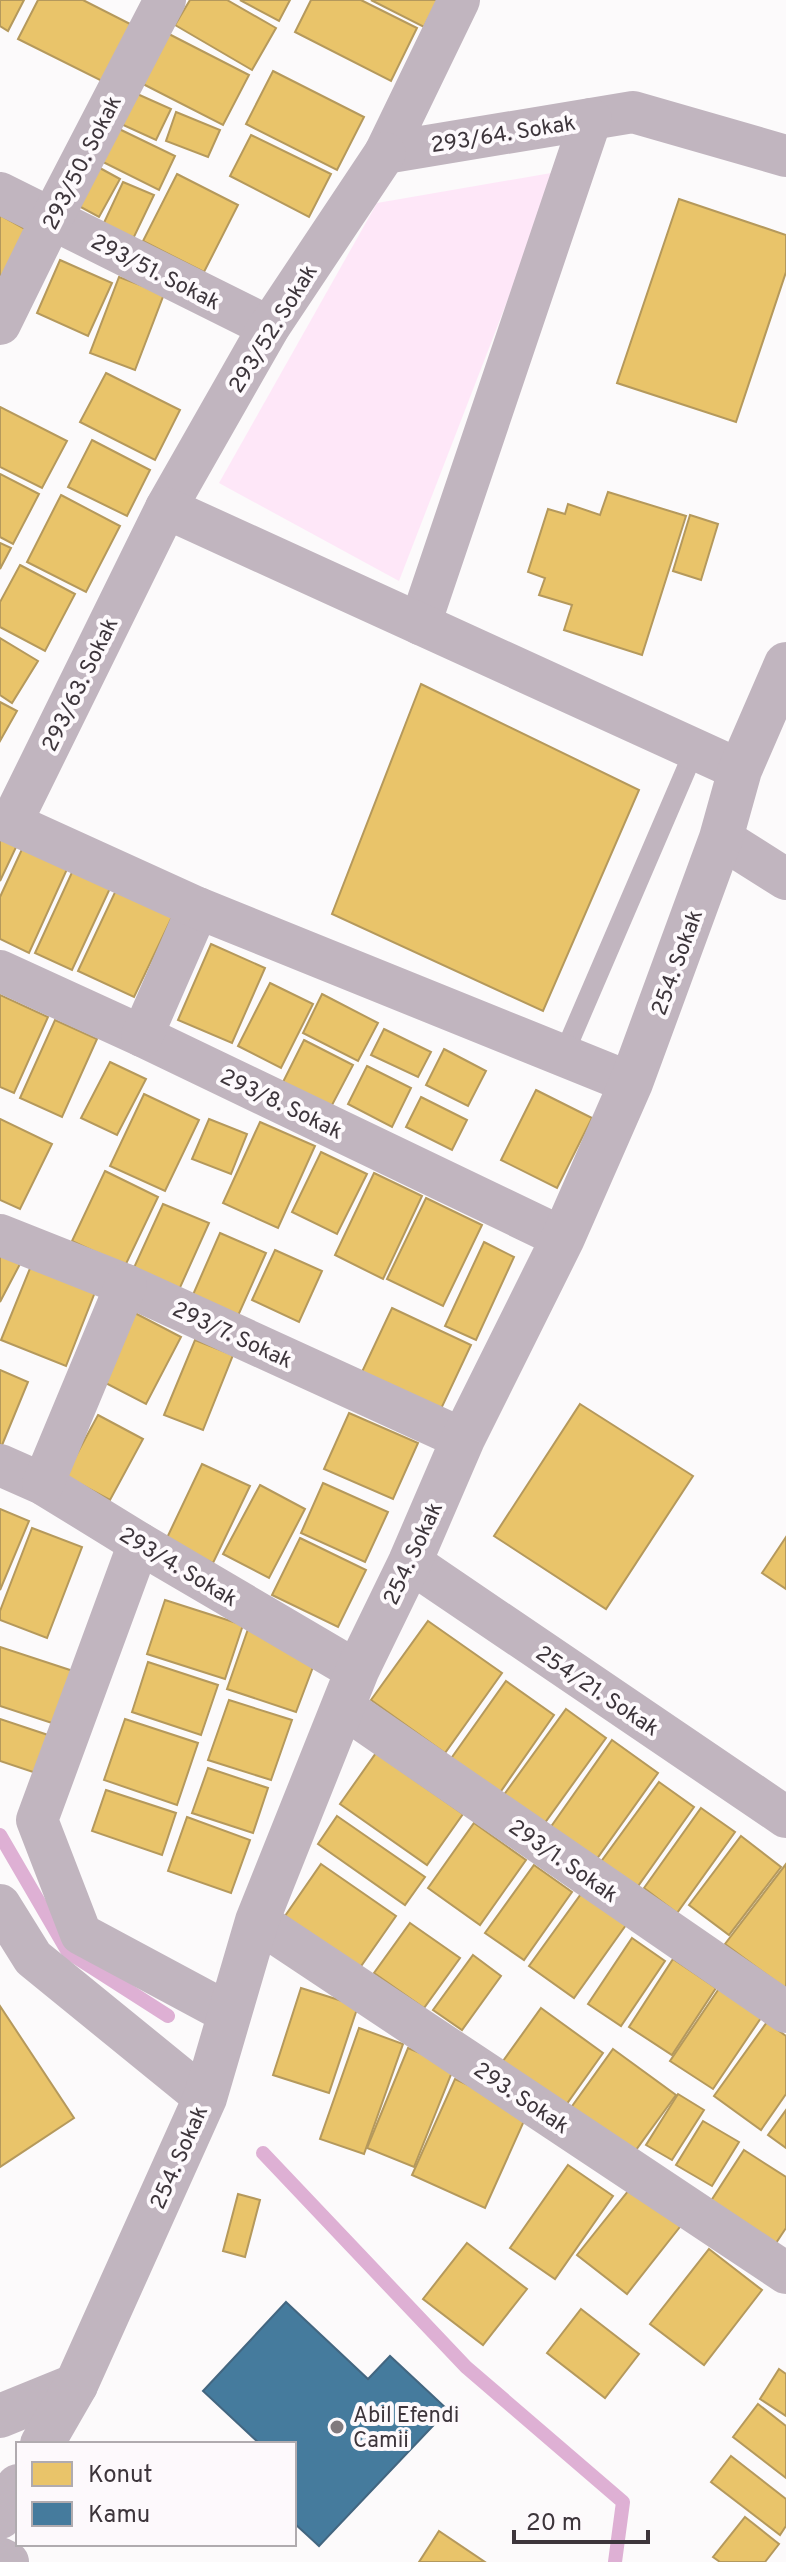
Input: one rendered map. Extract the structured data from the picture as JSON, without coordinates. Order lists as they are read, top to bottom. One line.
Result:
{"streets":{"street":["293/64. Sokak","293/50. Sokak","293/51. Sokak","293/52. Sokak","293/63. Sokak","254. Sokak","293/8. Sokak","293/7. Sokak","293/4. Sokak","254/21. Sokak","293/1. Sokak","293. Sokak"]},"crossings":[["293/64. Sokak","293/52. Sokak"],["293/50. Sokak","293/51. Sokak"],["293/51. Sokak","293/52. Sokak"],["293/52. Sokak","293/63. Sokak"],["293/63. Sokak","254. Sokak"],["254. Sokak","293/8. Sokak"],["254. Sokak","293/7. Sokak"],["254. Sokak","293/4. Sokak"],["254. Sokak","254/21. Sokak"],["254. Sokak","293/1. Sokak"],["254. Sokak","293. Sokak"],["293/4. Sokak","293/1. Sokak"]],"places":["Abil Efendi Camii"],"legend":["Konut","Kamu"],"scale_bar":"20 m"}
